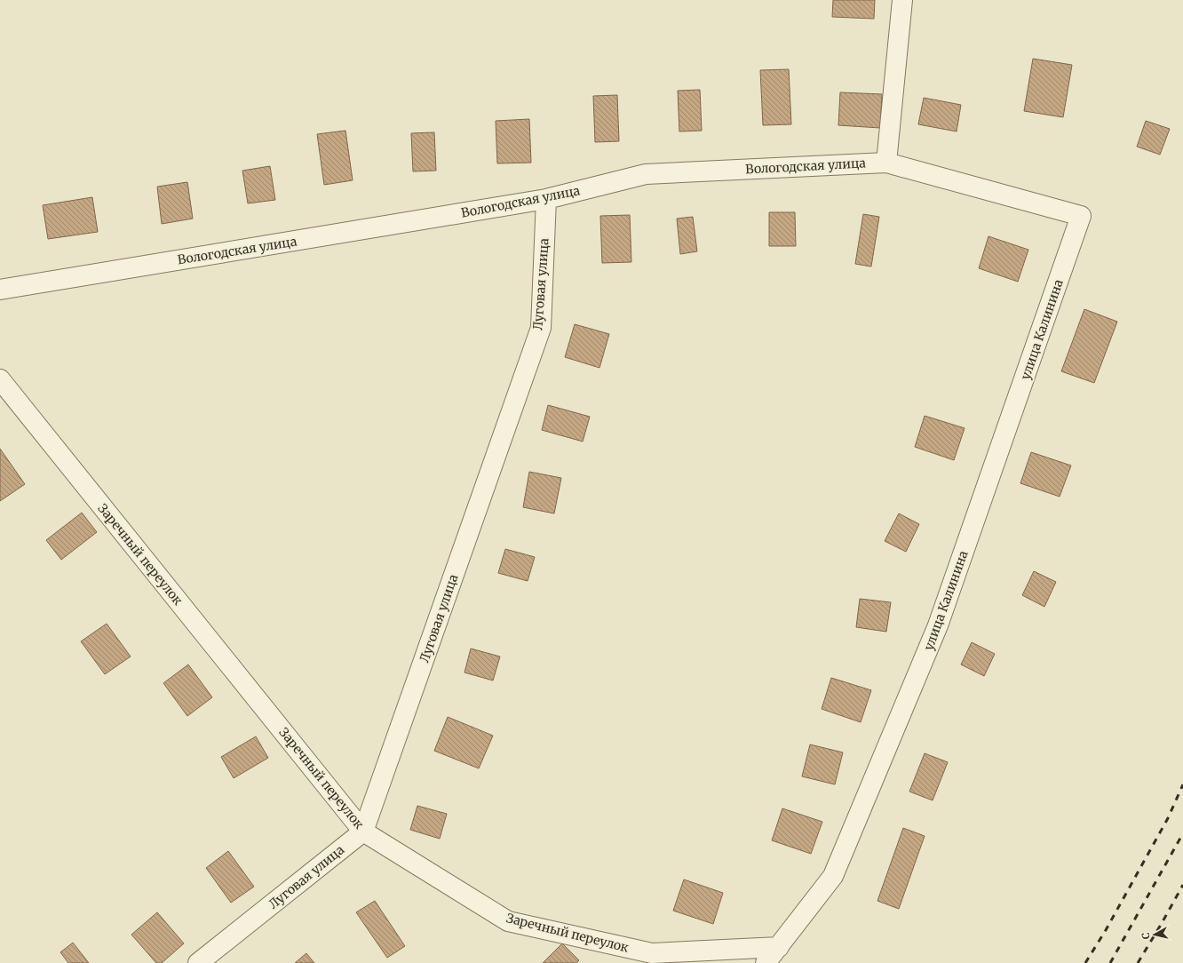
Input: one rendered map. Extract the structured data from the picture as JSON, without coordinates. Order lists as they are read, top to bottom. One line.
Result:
{"streets":{"street":["Вологодская улица","Луговая улица","улица Калинина","Заречный переулок"]},"crossings":[["Вологодская улица","Луговая улица"],["Вологодская улица","улица Калинина"],["Луговая улица","Заречный переулок"],["улица Калинина","Заречный переулок"]],"north":"left"}
